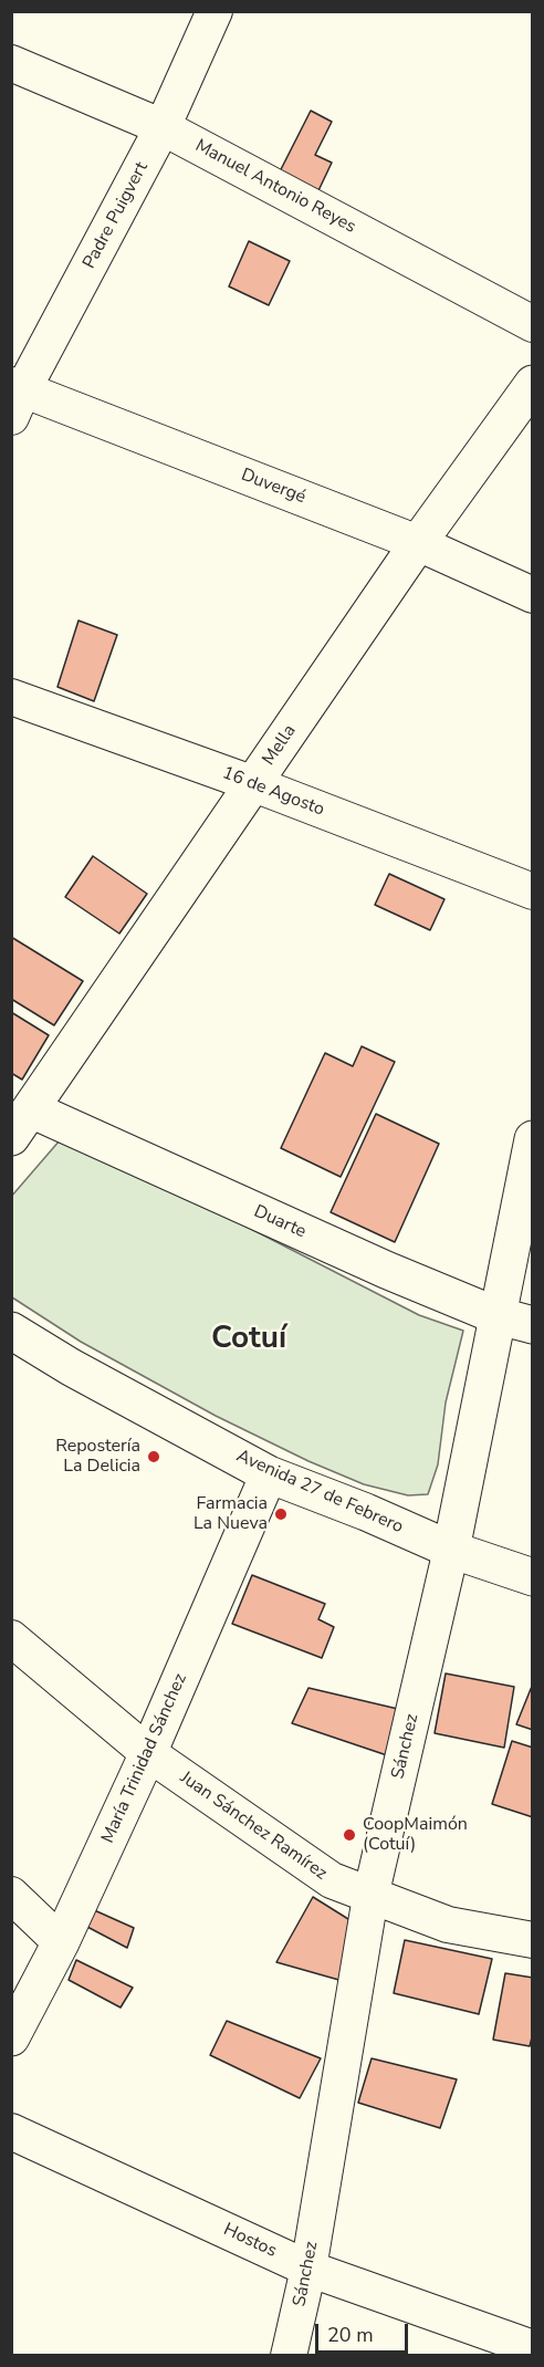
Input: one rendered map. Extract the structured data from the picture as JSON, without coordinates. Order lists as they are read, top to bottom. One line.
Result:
{"streets":{"main road":["Mella","Duarte","Avenida 27 de Febrero","Sánchez","María Trinidad Sánchez"],"street":["Manuel Antonio Reyes","Padre Puigvert","Duvergé","16 de Agosto","Juan Sánchez Ramírez","Hostos"]},"crossings":[["Manuel Antonio Reyes","Padre Puigvert"],["Padre Puigvert","Duvergé"],["Duvergé","Mella"],["Mella","16 de Agosto"],["Mella","Duarte"],["Duarte","Sánchez"],["Avenida 27 de Febrero","Sánchez"],["Avenida 27 de Febrero","María Trinidad Sánchez"],["Sánchez","Juan Sánchez Ramírez"],["Sánchez","Hostos"],["María Trinidad Sánchez","Juan Sánchez Ramírez"]],"districts":["Cotuí"],"places":["Repostería La Delicia","Farmacia La Nueva","CoopMaimón (Cotuí)"],"scale_bar":"20 m"}
